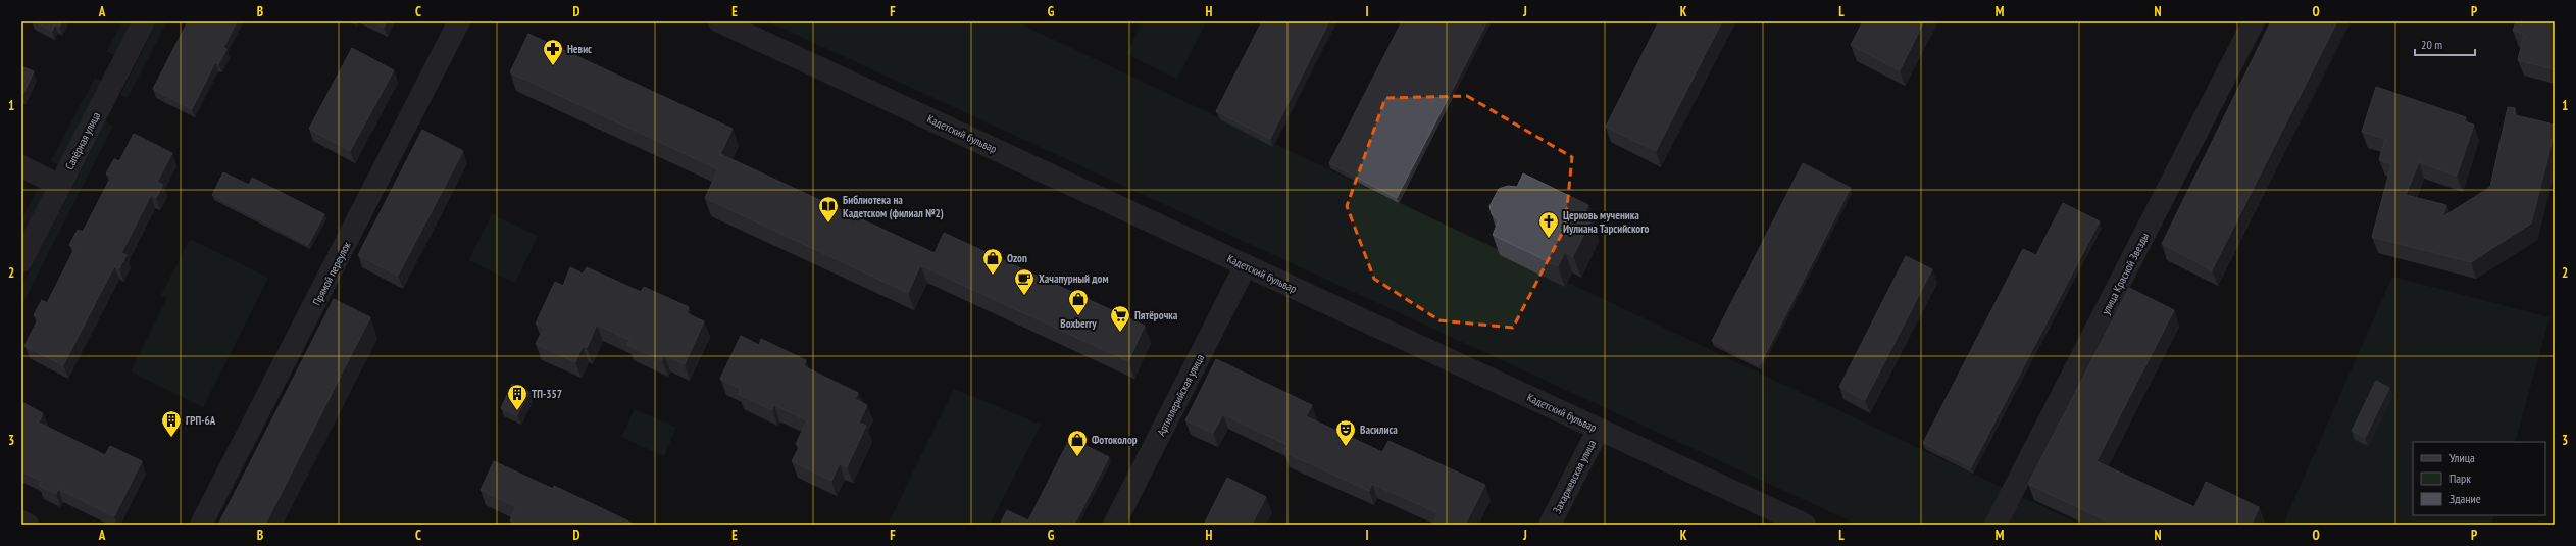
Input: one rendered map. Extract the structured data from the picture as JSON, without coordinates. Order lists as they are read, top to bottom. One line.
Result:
{"streets":{"street":["Кадетский бульвар","Сапёрная улица","Прямой переулок","улица Красной Звезды","Артиллерийская улица","Захаржевская улица"]},"crossings":[["Кадетский бульвар","Артиллерийская улица"],["Кадетский бульвар","Захаржевская улица"]],"places":{"pharmacy":["Невис"],"library":["Библиотека на Кадетском (филиал №2)"],"church":["Церковь мученика Иулиана Тарсийского"],"shop":["Ozon","Boxberry","Фотоколор"],"cafe":["Хачапурный дом"],"supermarket":["Пятёрочка"],"building":["ТП-357","ГРП-6А"],"theatre":["Василиса"]},"legend":["Улица","Парк","Здание"],"scale_bar":"20 m","grid":{"columns":["A","B","C","D","E","F","G","H","I","J","K","L","M","N","O","P"],"rows":["1","2","3"]}}
